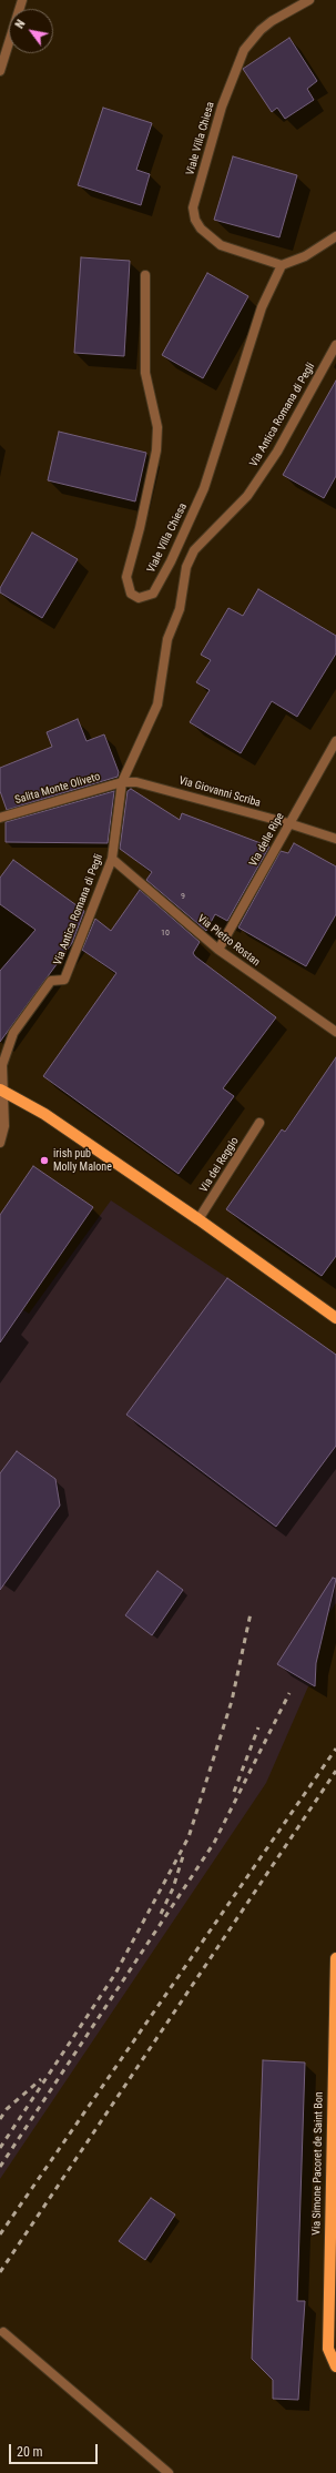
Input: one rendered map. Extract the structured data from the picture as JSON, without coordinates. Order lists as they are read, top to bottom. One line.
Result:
{"streets":{"main road":["Via Simone Pacoret de Saint Bon"],"street":["Viale Villa Chiesa","Via Antica Romana di Pegli","Salita Monte Oliveto","Via Giovanni Scriba","Via delle Ripe","Via Pietro Rostan","Via dei Reggio"]},"crossings":[["Via Antica Romana di Pegli","Salita Monte Oliveto"],["Via Antica Romana di Pegli","Via Giovanni Scriba"],["Via Antica Romana di Pegli","Via Pietro Rostan"],["Salita Monte Oliveto","Via Giovanni Scriba"],["Via Giovanni Scriba","Via delle Ripe"],["Via delle Ripe","Via Pietro Rostan"]],"places":["irish pub Molly Malone"],"house_numbers":["9","10"],"scale_bar":"20 m","north":"top left"}
